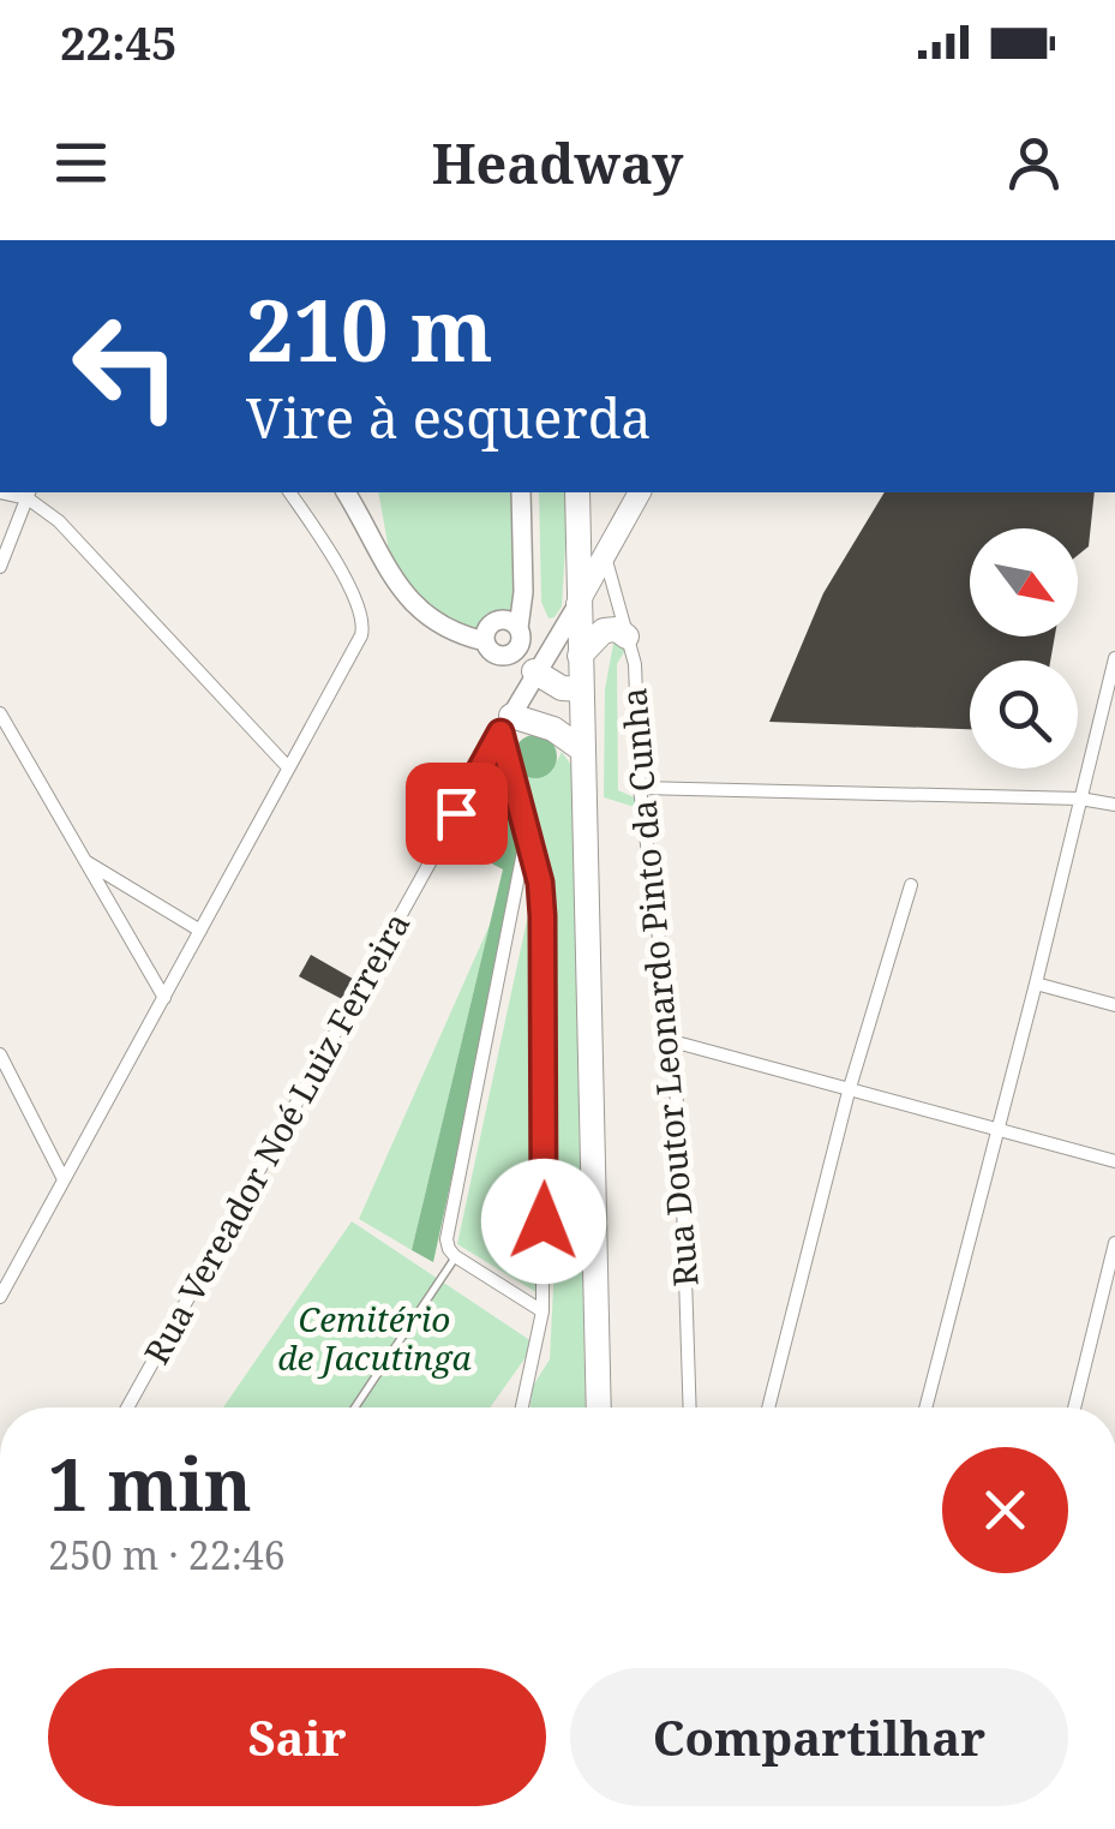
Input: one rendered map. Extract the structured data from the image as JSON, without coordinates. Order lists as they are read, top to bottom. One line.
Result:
{"streets":{"street":["Rua Doutor Leonardo Pinto da Cunha","Rua Vereador Noé Luiz Ferreira"]},"parks":["Cemitério de Jacutinga"],"north":"bottom right","page":{"status":"22:45","header":"Headway","turn":["210 m","Vire à esquerda"],"heading":["1 min","250 m · 22:46"],"buttons":["Sair","Compartilhar"]}}
